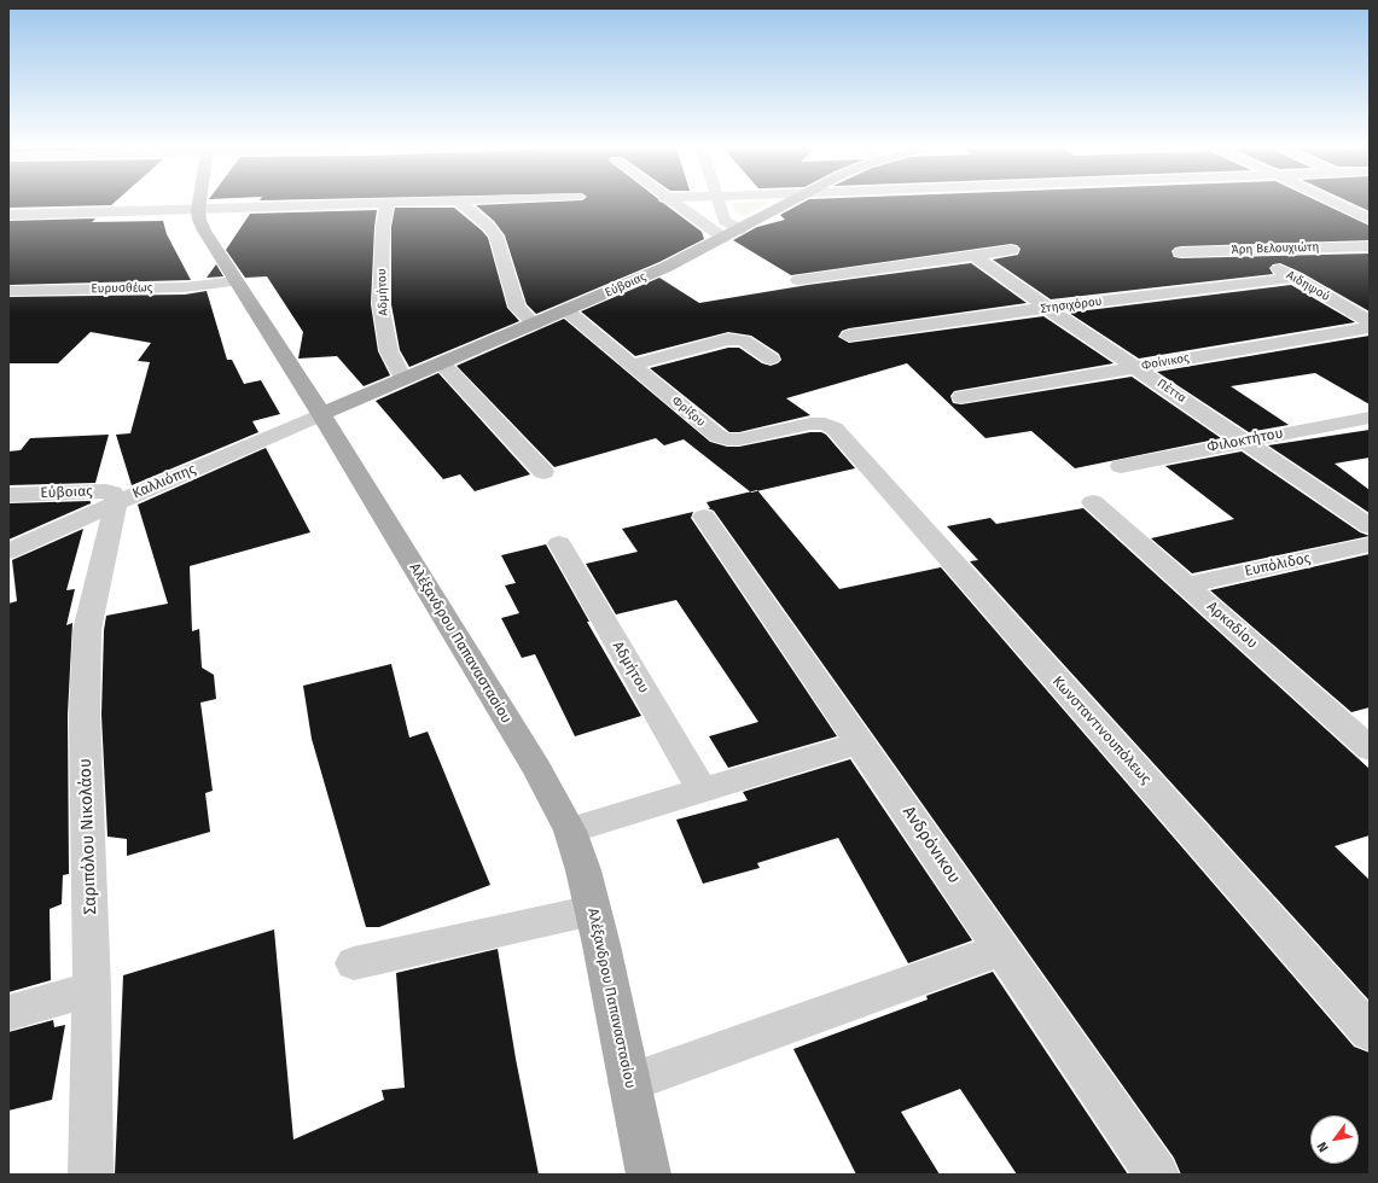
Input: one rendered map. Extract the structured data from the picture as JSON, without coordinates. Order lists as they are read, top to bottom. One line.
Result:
{"streets":{"main road":["Εύβοιας","Αλέξανδρου Παπαναστασίου"],"street":["Άρη Βελουχιώτη","Αιδηψού","Ευρυσθέως","Αδμήτου","Στησιχόρου","Φοίνικος","Πέττα","Φρίξου","Φιλοκτήτου","Καλλιόπης","Ευπόλιδος","Αρκαδίου","Κωνσταντινουπόλεως","Σαριπόλου Νικολάου","Ανδρόνικου"]},"crossings":[["Άρη Βελουχιώτη","Αιδηψού"],["Εύβοιας","Αδμήτου"],["Εύβοιας","Φρίξου"],["Εύβοιας","Καλλιόπης"],["Εύβοιας","Αλέξανδρου Παπαναστασίου"],["Εύβοιας","Σαριπόλου Νικολάου"],["Αιδηψού","Στησιχόρου"],["Ευρυσθέως","Αλέξανδρου Παπαναστασίου"],["Στησιχόρου","Πέττα"],["Φοίνικος","Πέττα"],["Πέττα","Φιλοκτήτου"],["Φρίξου","Κωνσταντινουπόλεως"],["Καλλιόπης","Αλέξανδρου Παπαναστασίου"],["Καλλιόπης","Σαριπόλου Νικολάου"],["Ευπόλιδος","Αρκαδίου"]],"north":"bottom left"}
